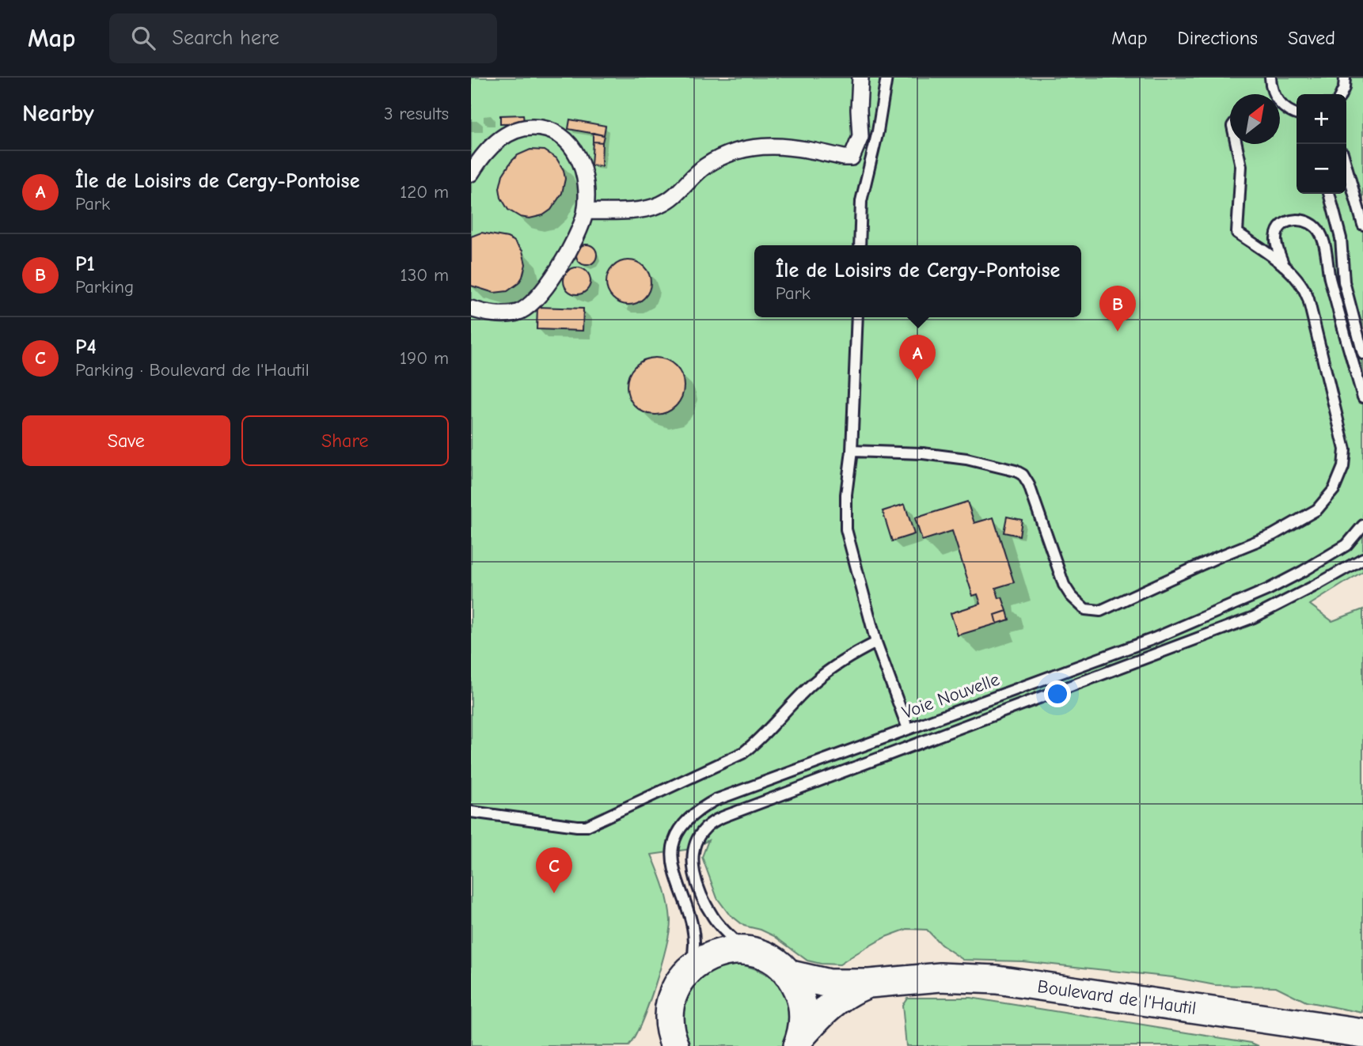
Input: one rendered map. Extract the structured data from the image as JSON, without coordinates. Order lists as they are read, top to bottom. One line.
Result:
{"streets":{"main road":["Boulevard de l'Hautil"],"lane":["Voie Nouvelle"]},"north":"top right","page":{"header":"Map","search":"Search here","nav":["Map","Directions","Saved"],"heading":["Nearby","3 results"],"map_buttons":["+","−"],"list":[{"mark":"A","name":"Île de Loisirs de Cergy-Pontoise","note":"Park","value":"120 m"},{"mark":"B","name":"P1","note":"Parking","value":"130 m"},{"mark":"C","name":"P4","note":"Parking · Boulevard de l'Hautil","value":"190 m"}],"popup":["Île de Loisirs de Cergy-Pontoise","Park"],"pins":["B","A","C"],"buttons":["Save","Share"]}}
